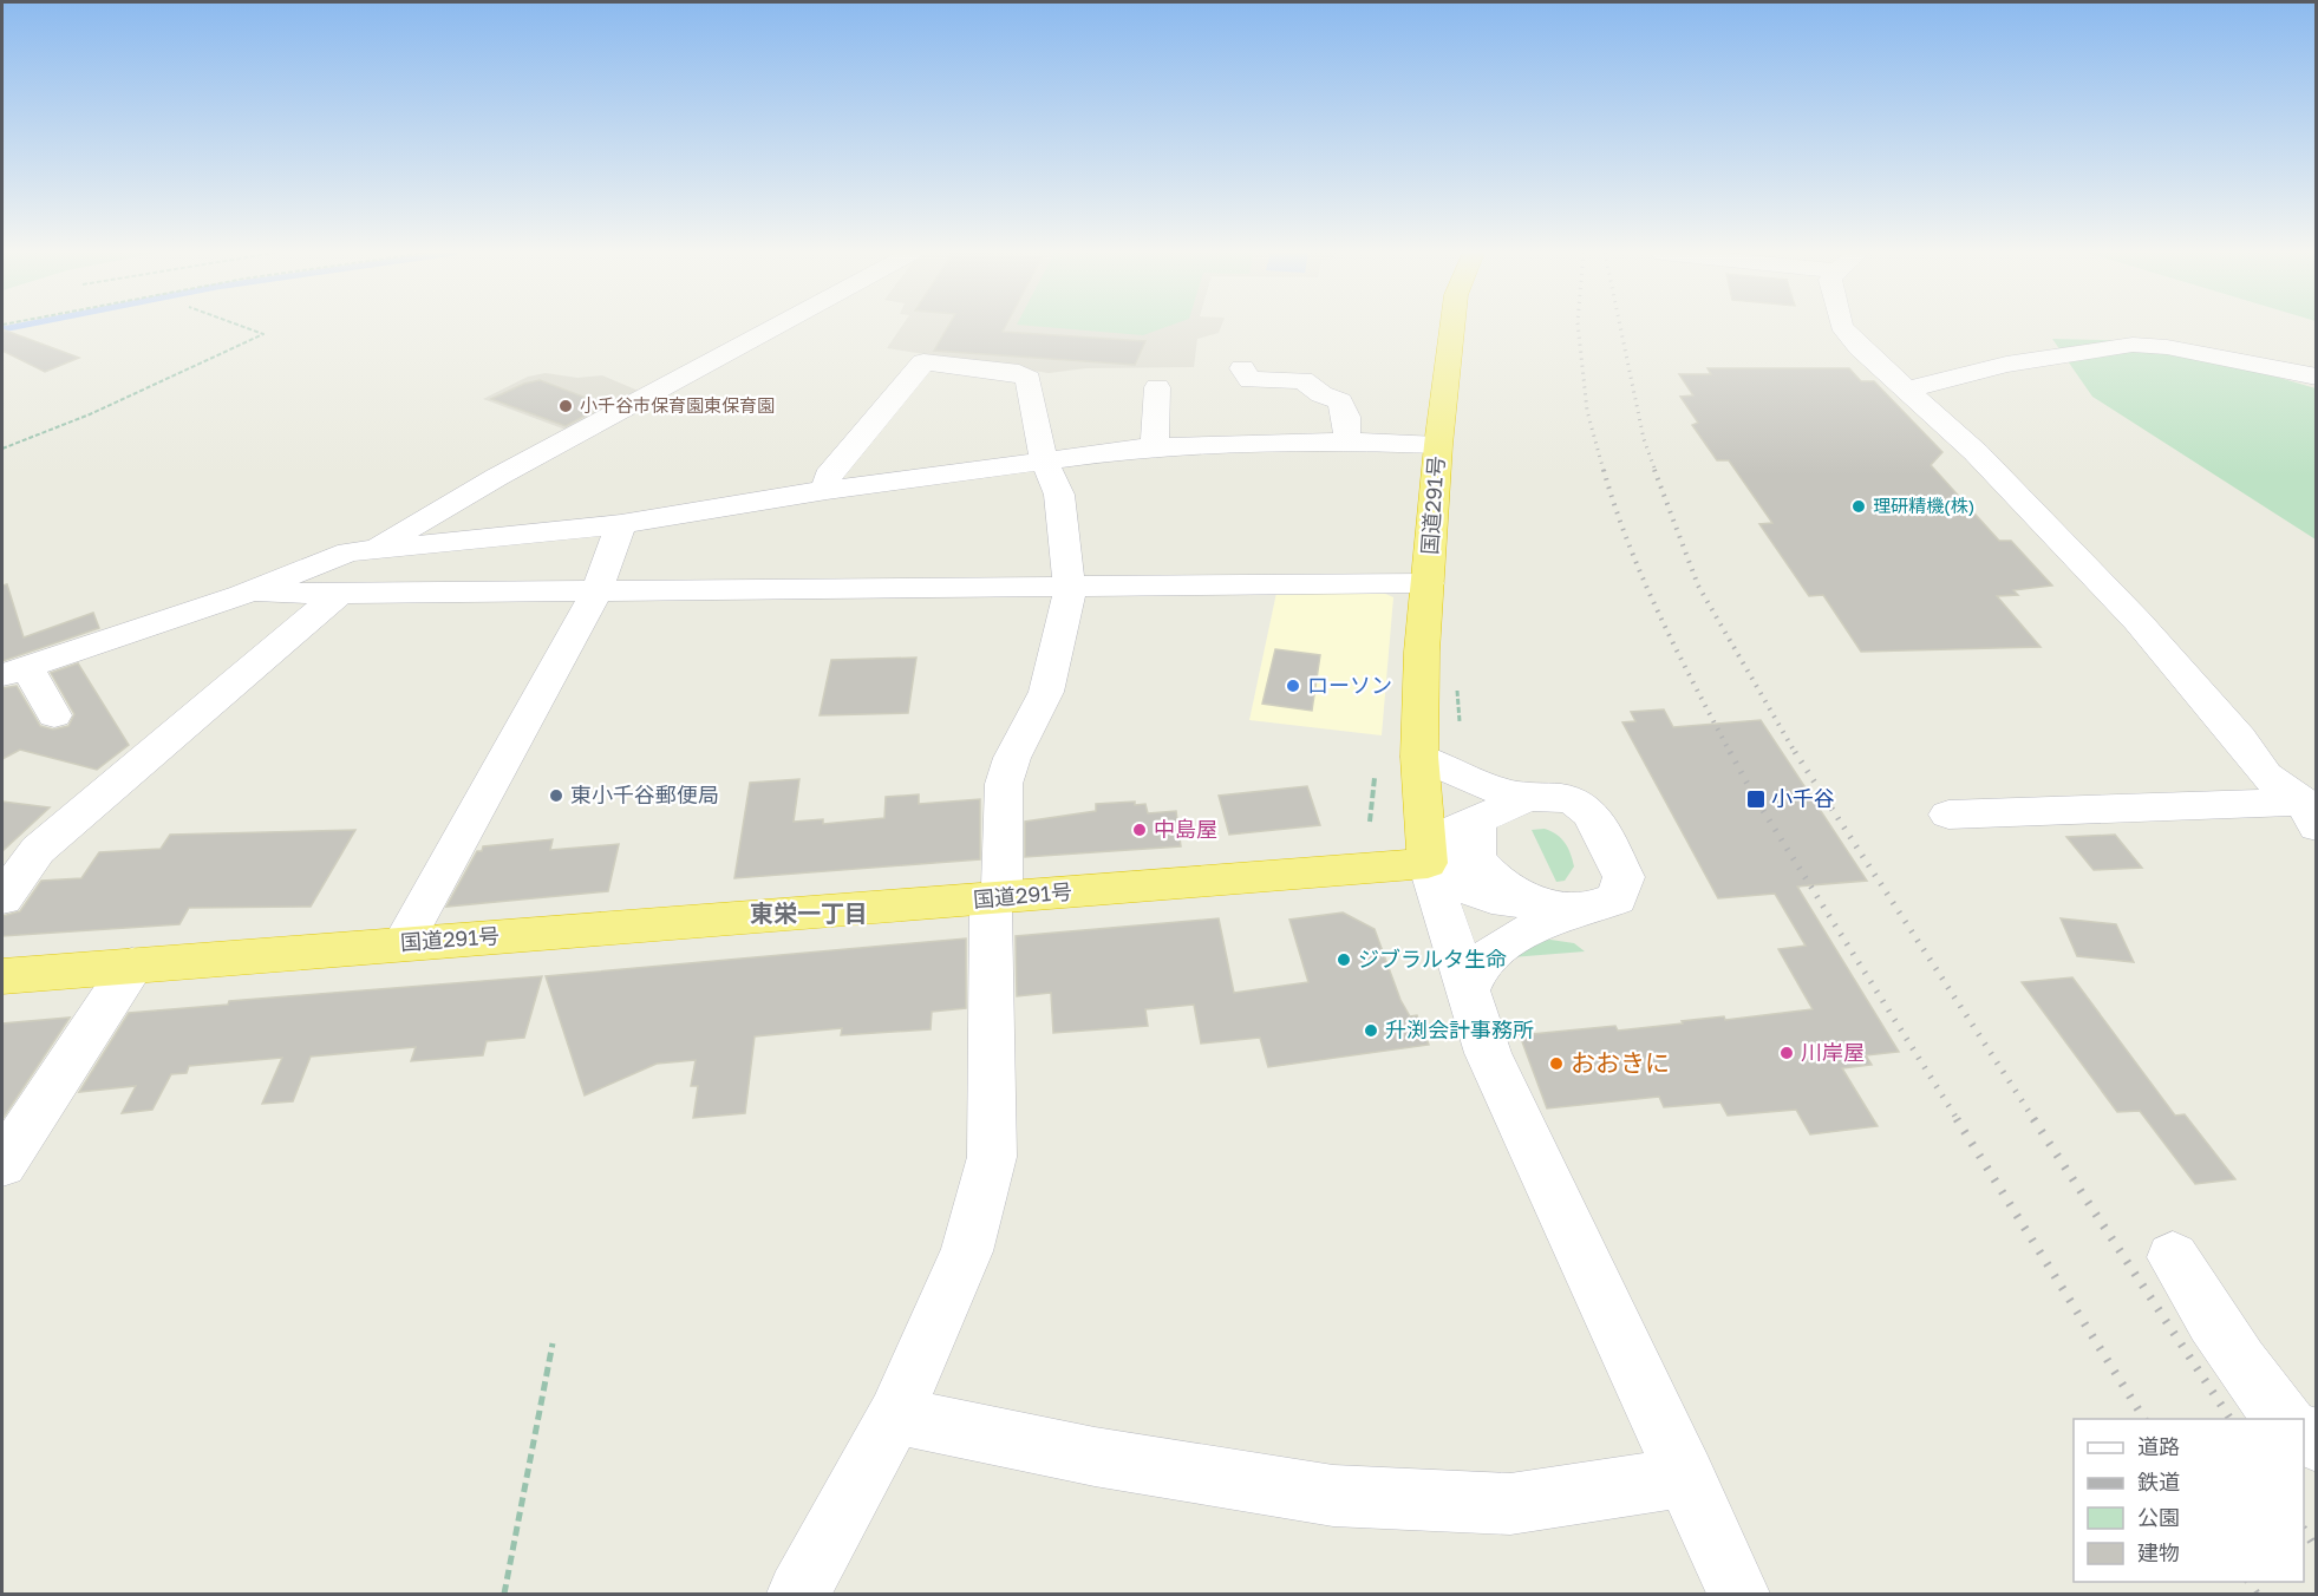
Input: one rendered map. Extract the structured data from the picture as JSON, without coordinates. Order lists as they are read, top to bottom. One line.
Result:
{"streets":{"highway":["国道291号"]},"districts":["東栄一丁目"],"places":{"other":["小千谷市保育園東保育園","理研精機(株)","ローソン","東小千谷郵便局","中島屋","ジブラルタ生命","升渕会計事務所","川岸屋","おおきに"],"transit":["小千谷"]},"legend":["道路","鉄道","公園","建物"]}
